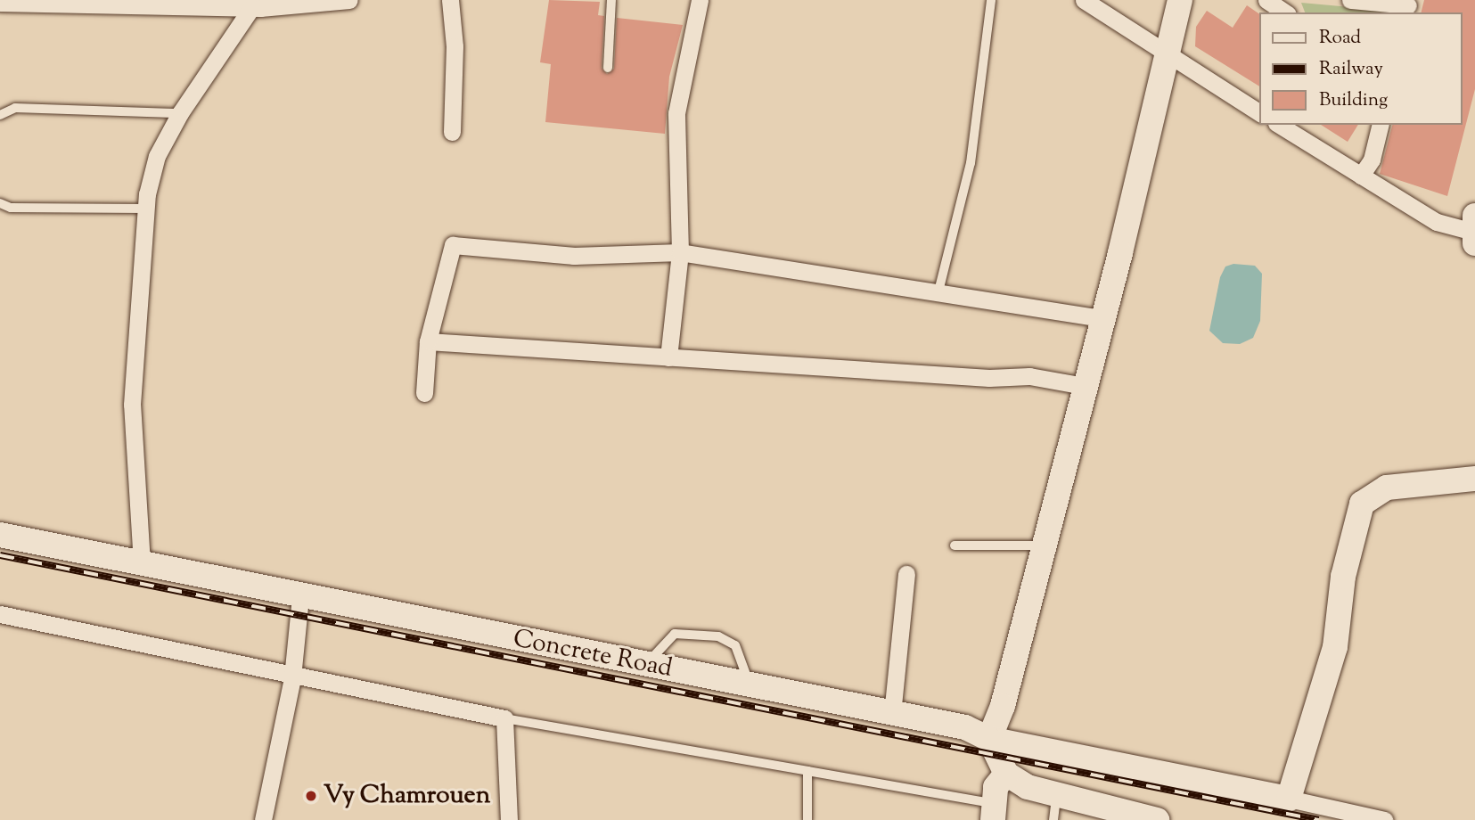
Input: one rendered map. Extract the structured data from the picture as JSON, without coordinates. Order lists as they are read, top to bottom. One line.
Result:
{"streets":{"street":["Concrete Road"]},"places":["Vy Chamrouen"],"legend":["Road","Railway","Building"]}
